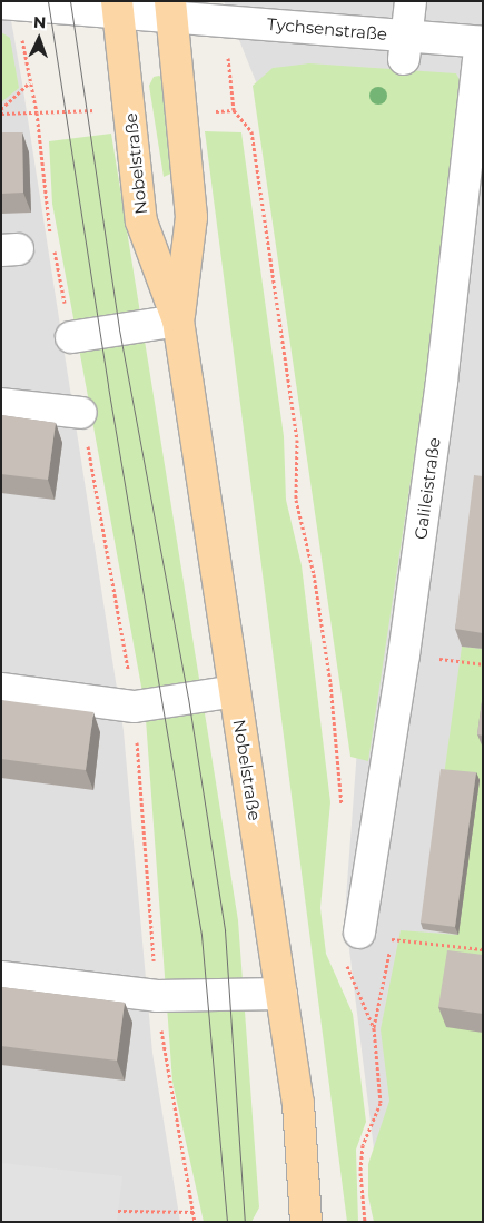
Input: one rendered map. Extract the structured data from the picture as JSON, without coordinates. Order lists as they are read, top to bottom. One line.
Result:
{"streets":{"main road":["Nobelstraße"],"street":["Tychsenstraße","Galileistraße"]},"crossings":[["Tychsenstraße","Nobelstraße"],["Tychsenstraße","Galileistraße"]],"north":"top"}
